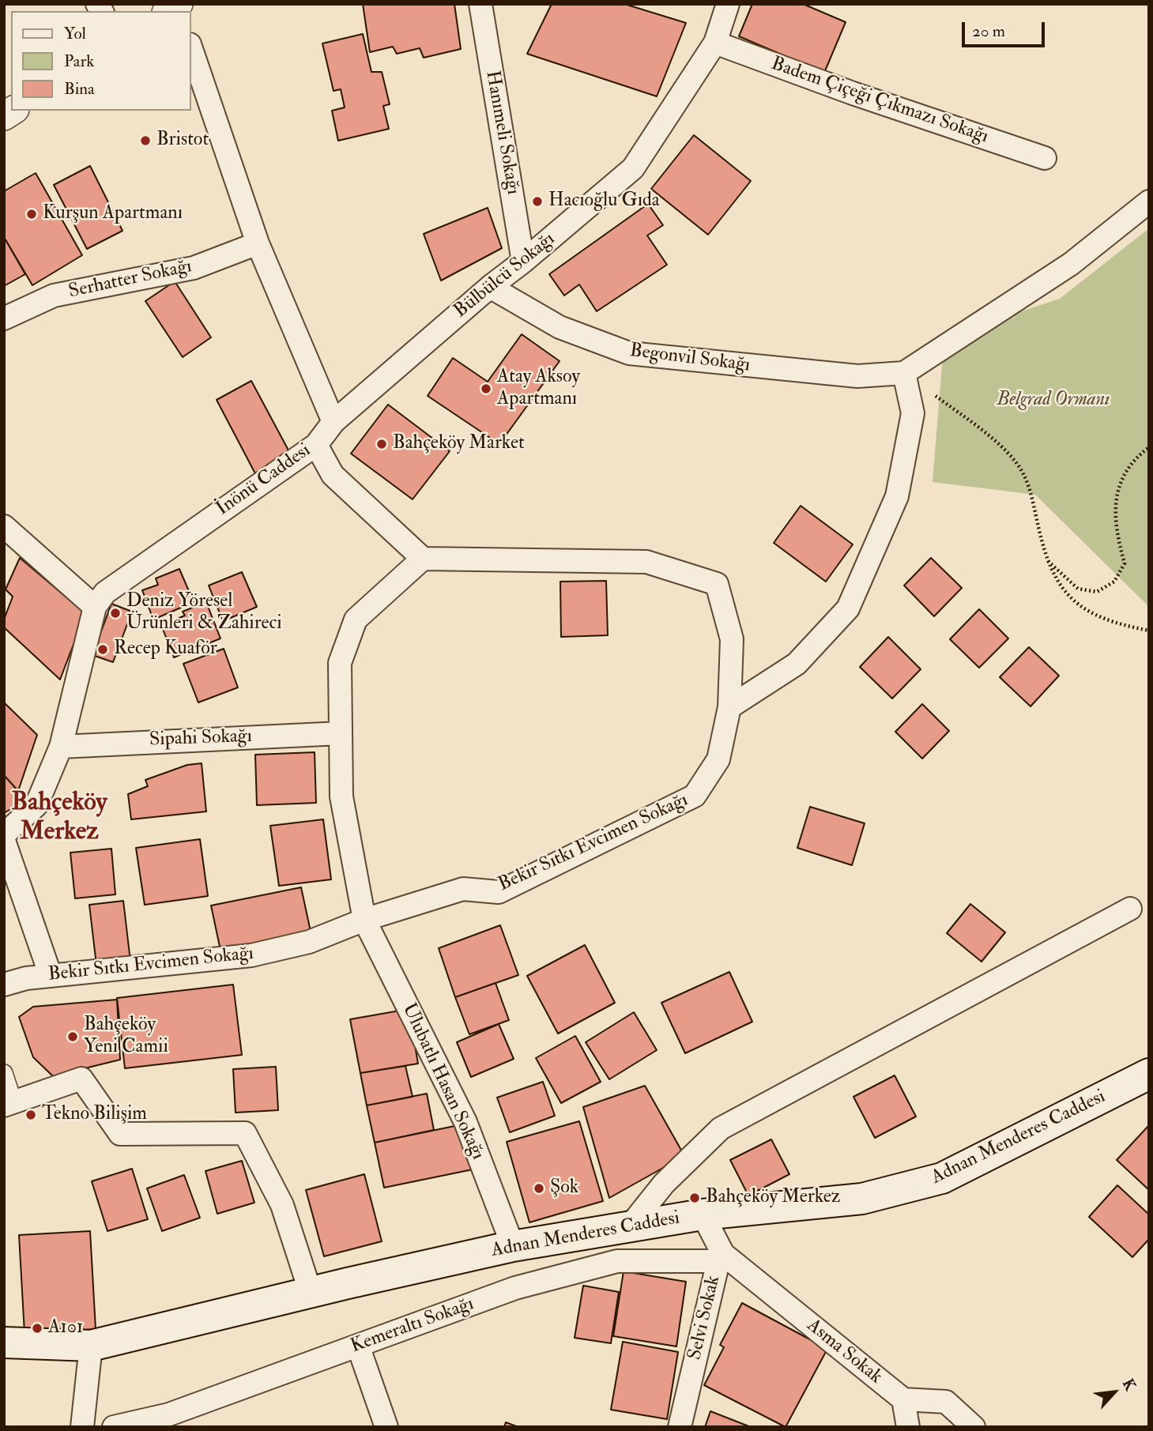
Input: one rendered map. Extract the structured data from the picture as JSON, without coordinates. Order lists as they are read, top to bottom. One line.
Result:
{"streets":{"main road":["Adnan Menderes Caddesi"],"street":["Badem Çiçeği Çıkmazı Sokağı","Hanımeli Sokağı","Bülbülcü Sokağı","Serhatter Sokağı","Begonvil Sokağı","İnönü Caddesi","Sipahi Sokağı","Bekir Sıtkı Evcimen Sokağı","Ulubatlı Hasan Sokağı","Selvi Sokak","Kemeraltı Sokağı","Asma Sokak"]},"crossings":[["Badem Çiçeği Çıkmazı Sokağı","Bülbülcü Sokağı"],["Hanımeli Sokağı","Bülbülcü Sokağı"],["Bülbülcü Sokağı","Begonvil Sokağı"],["Bülbülcü Sokağı","İnönü Caddesi"],["İnönü Caddesi","Sipahi Sokağı"],["Sipahi Sokağı","Ulubatlı Hasan Sokağı"],["Bekir Sıtkı Evcimen Sokağı","Ulubatlı Hasan Sokağı"],["Ulubatlı Hasan Sokağı","Adnan Menderes Caddesi"],["Adnan Menderes Caddesi","Selvi Sokak"],["Selvi Sokak","Kemeraltı Sokağı"],["Selvi Sokak","Asma Sokak"],["Kemeraltı Sokağı","Asma Sokak"]],"districts":["Bahçeköy Merkez"],"parks":["Belgrad Ormanı"],"places":["Bristot","Hacıoğlu Gıda","Kurşun Apartmanı","Atay Aksoy Apartmanı","Bahçeköy Market","Deniz Yöresel Ürünleri & Zahireci","Recep Kuaför","Bahçeköy Yeni Camii","Tekno Bilişim","Şok","Bahçeköy Merkez","A101"],"legend":["Yol","Park","Bina"],"scale_bar":"20 m","north":"top right"}
